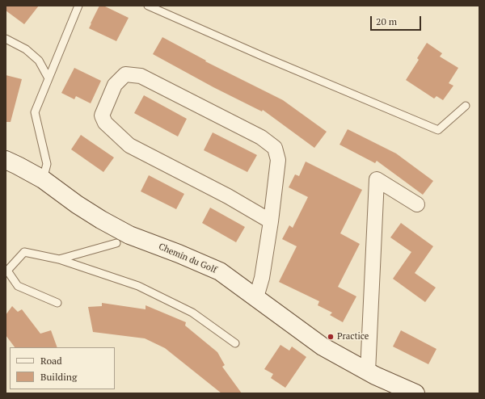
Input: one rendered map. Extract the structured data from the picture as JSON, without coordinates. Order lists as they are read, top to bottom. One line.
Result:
{"streets":{"street":["Chemin du Golf"]},"places":["Practice"],"legend":["Road","Building"],"scale_bar":"20 m"}
